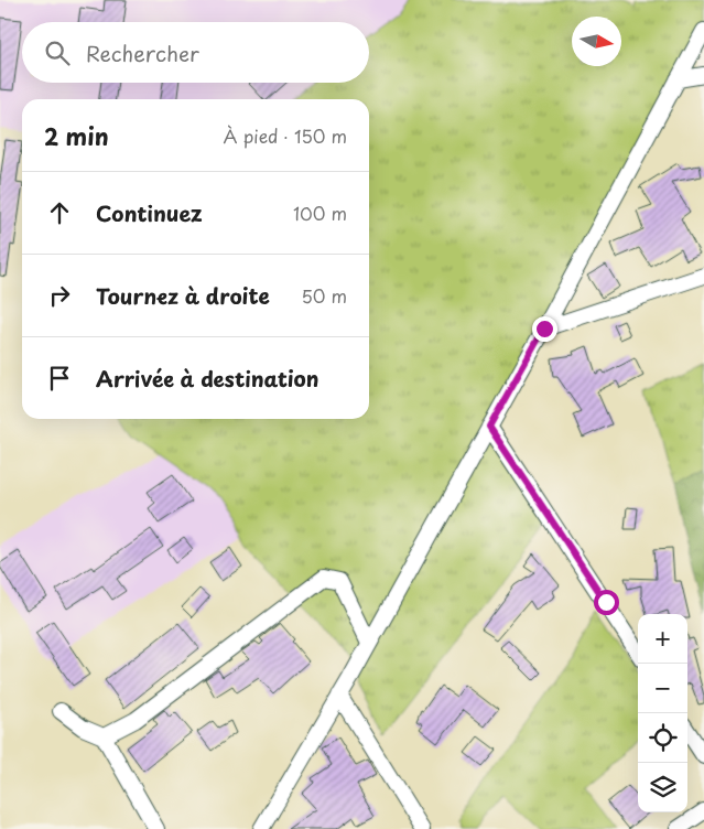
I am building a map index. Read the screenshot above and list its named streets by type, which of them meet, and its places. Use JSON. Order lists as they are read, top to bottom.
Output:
{
  "north": "right",
  "page": {
    "search": "Rechercher",
    "heading": ["2 min", "À pied · 150 m"],
    "list": [
      ["Continuez", "100 m"],
      ["Tournez à droite", "50 m"],
      "Arrivée à destination"
    ],
    "map_buttons": ["+", "−"]
  }
}
